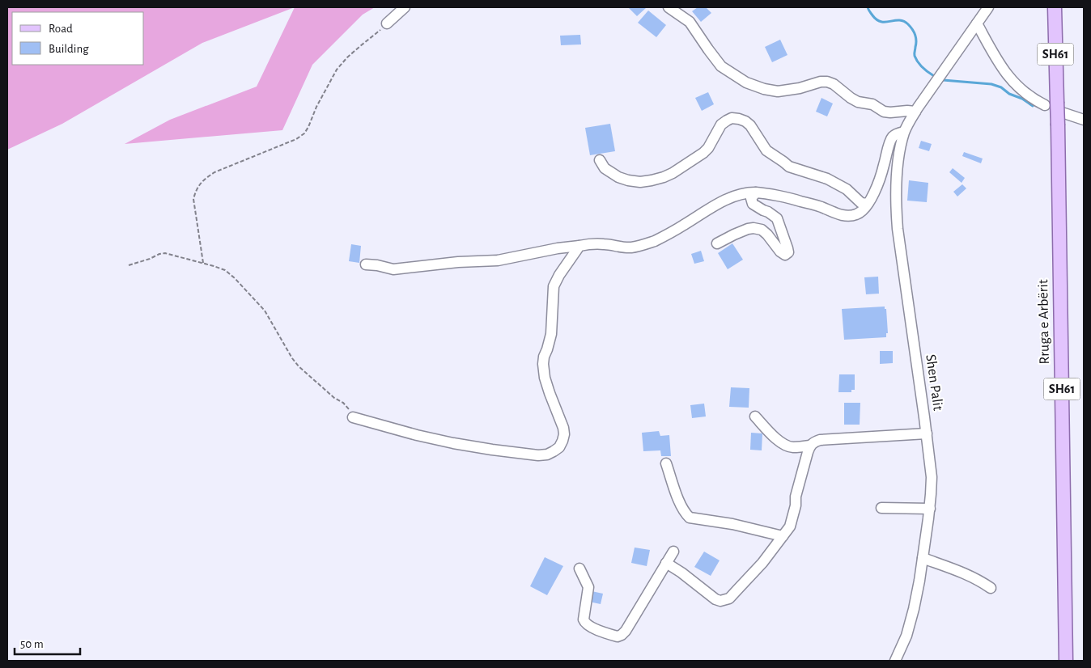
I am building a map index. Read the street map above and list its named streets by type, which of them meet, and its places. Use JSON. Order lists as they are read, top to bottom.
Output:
{
  "streets": {
    "main road": ["SH61", "Rruga e Arbërit"],
    "street": ["Shen Palit"]
  },
  "legend": ["Road", "Building"],
  "scale_bar": "50 m"
}
